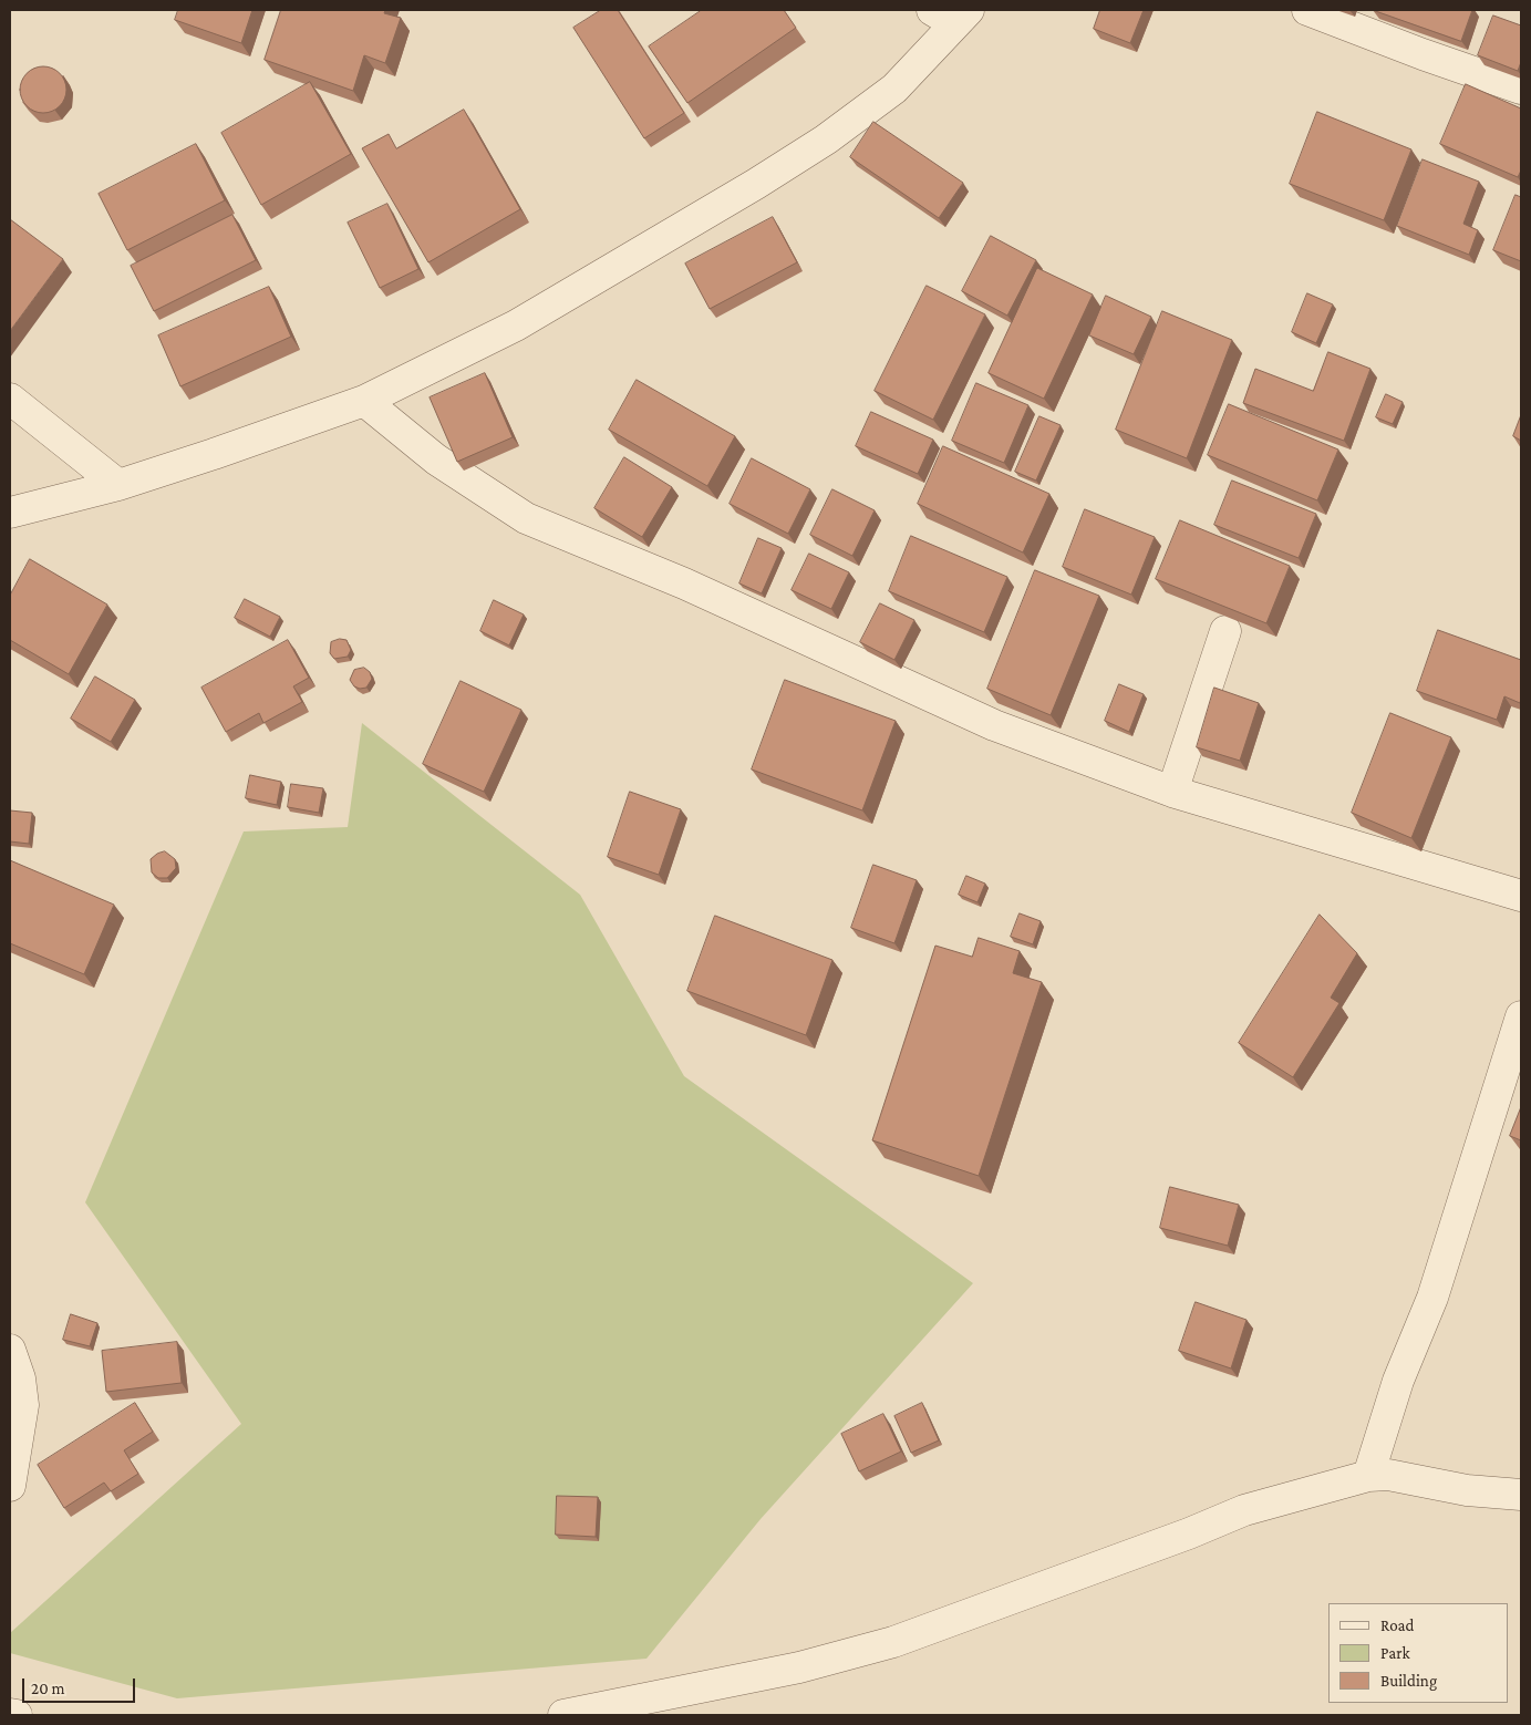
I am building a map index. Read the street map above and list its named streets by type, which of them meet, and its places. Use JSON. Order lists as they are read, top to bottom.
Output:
{
  "legend": ["Road", "Park", "Building"],
  "scale_bar": "20 m"
}
